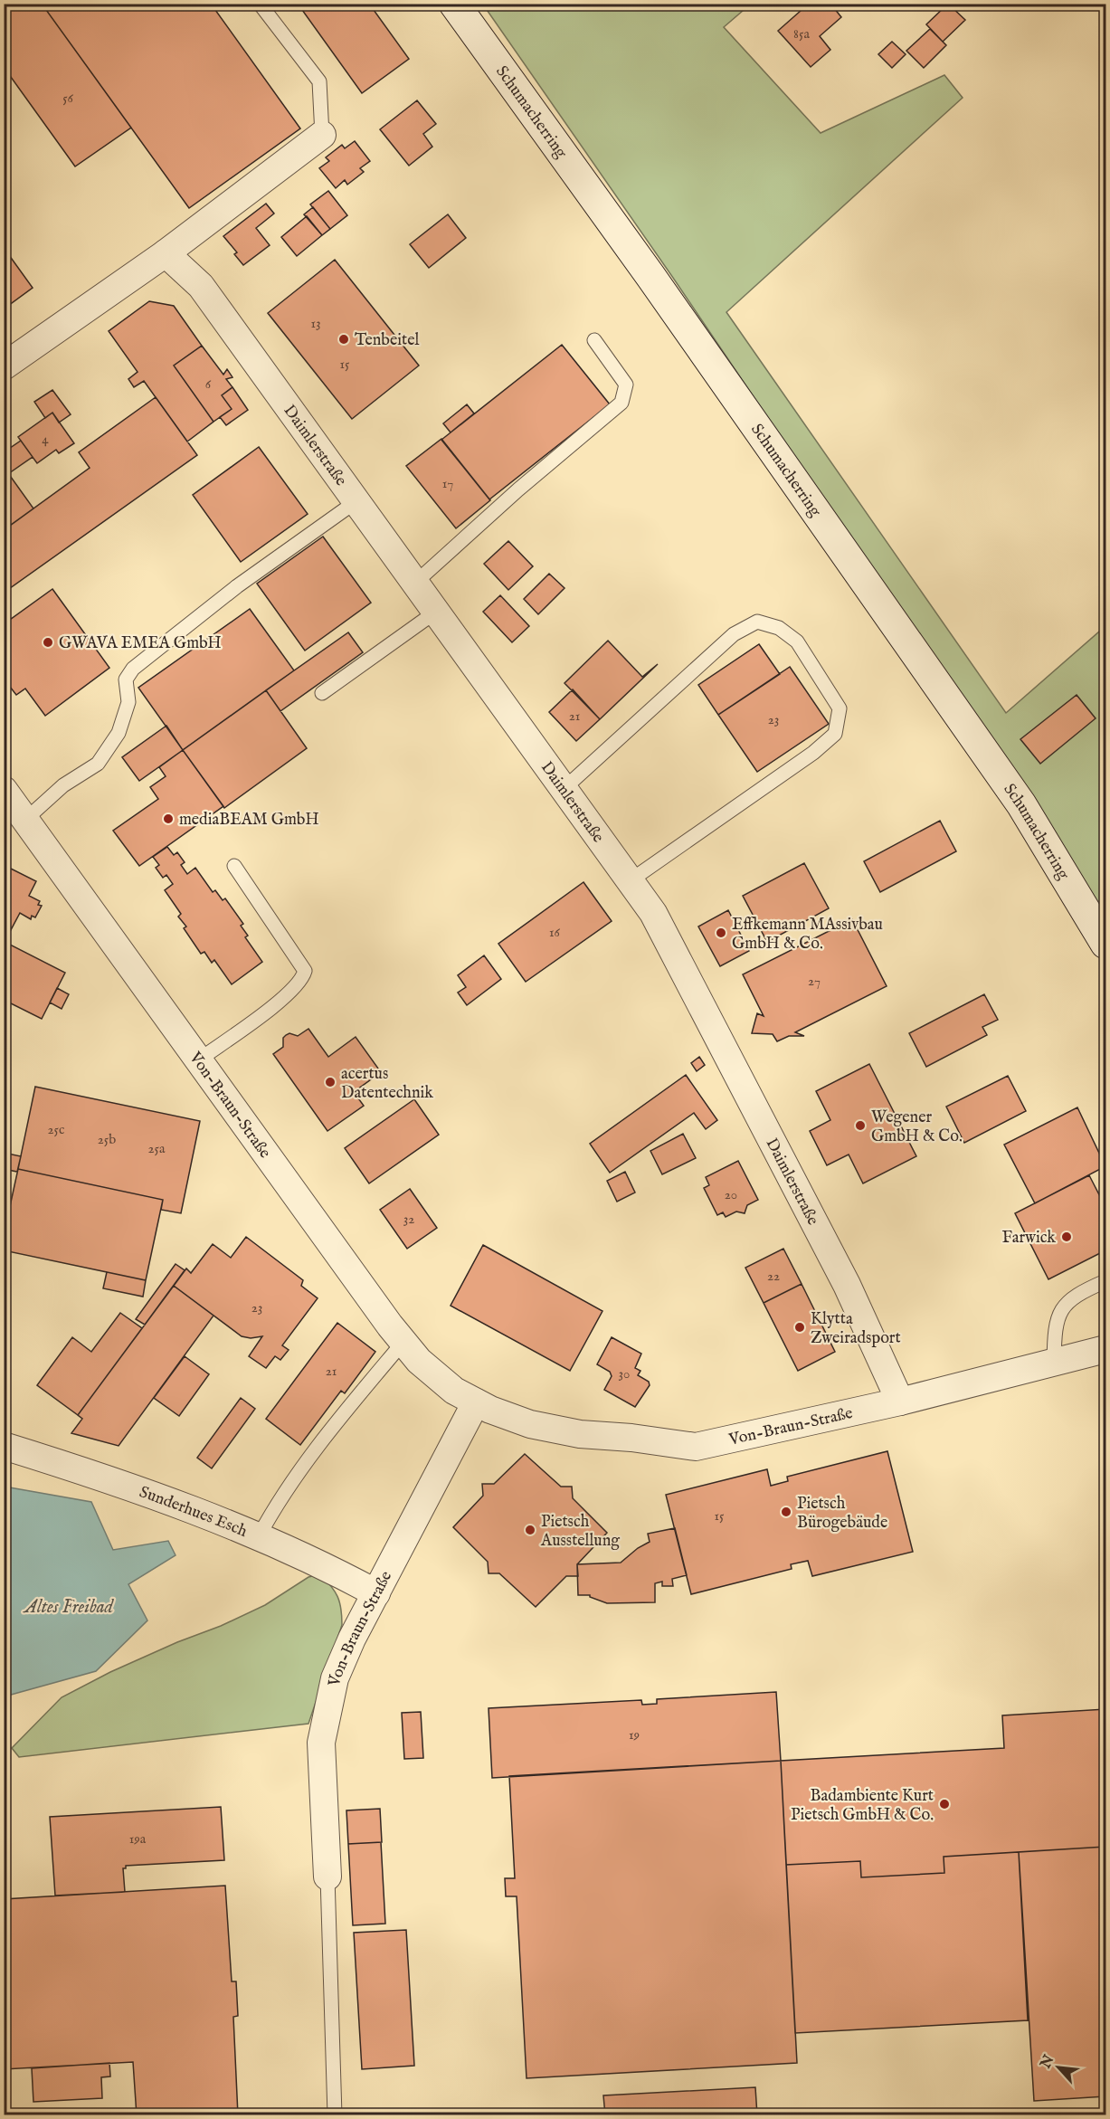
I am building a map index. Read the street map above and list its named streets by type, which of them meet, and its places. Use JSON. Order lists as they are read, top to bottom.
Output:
{
  "streets": {
    "main road": ["Schumacherring"],
    "street": ["Daimlerstraße", "Von-Braun-Straße", "Sunderhues Esch"]
  },
  "crossings": [
    ["Daimlerstraße", "Von-Braun-Straße"],
    ["Von-Braun-Straße", "Sunderhues Esch"]
  ],
  "water": ["Altes Freibad"],
  "places": [
    "Tenbeitel",
    "GWAVA EMEA GmbH",
    "mediaBEAM GmbH",
    "Effkemann MAssivbau GmbH & Co.",
    "acertus Datentechnik",
    "Wegener GmbH & Co.",
    "Farwick",
    "Klytta Zweiradsport",
    "Pietsch Bürogebäude",
    "Pietsch Ausstellung",
    "Badambiente Kurt Pietsch GmbH & Co."
  ],
  "house_numbers": [
    "85a",
    "56",
    "13",
    "15",
    "6",
    "4",
    "17",
    "21",
    "23",
    "16",
    "27",
    "25c",
    "25b",
    "25a",
    "20",
    "32",
    "22",
    "23",
    "21",
    "30",
    "15",
    "19",
    "19a"
  ],
  "north": "top left"
}
